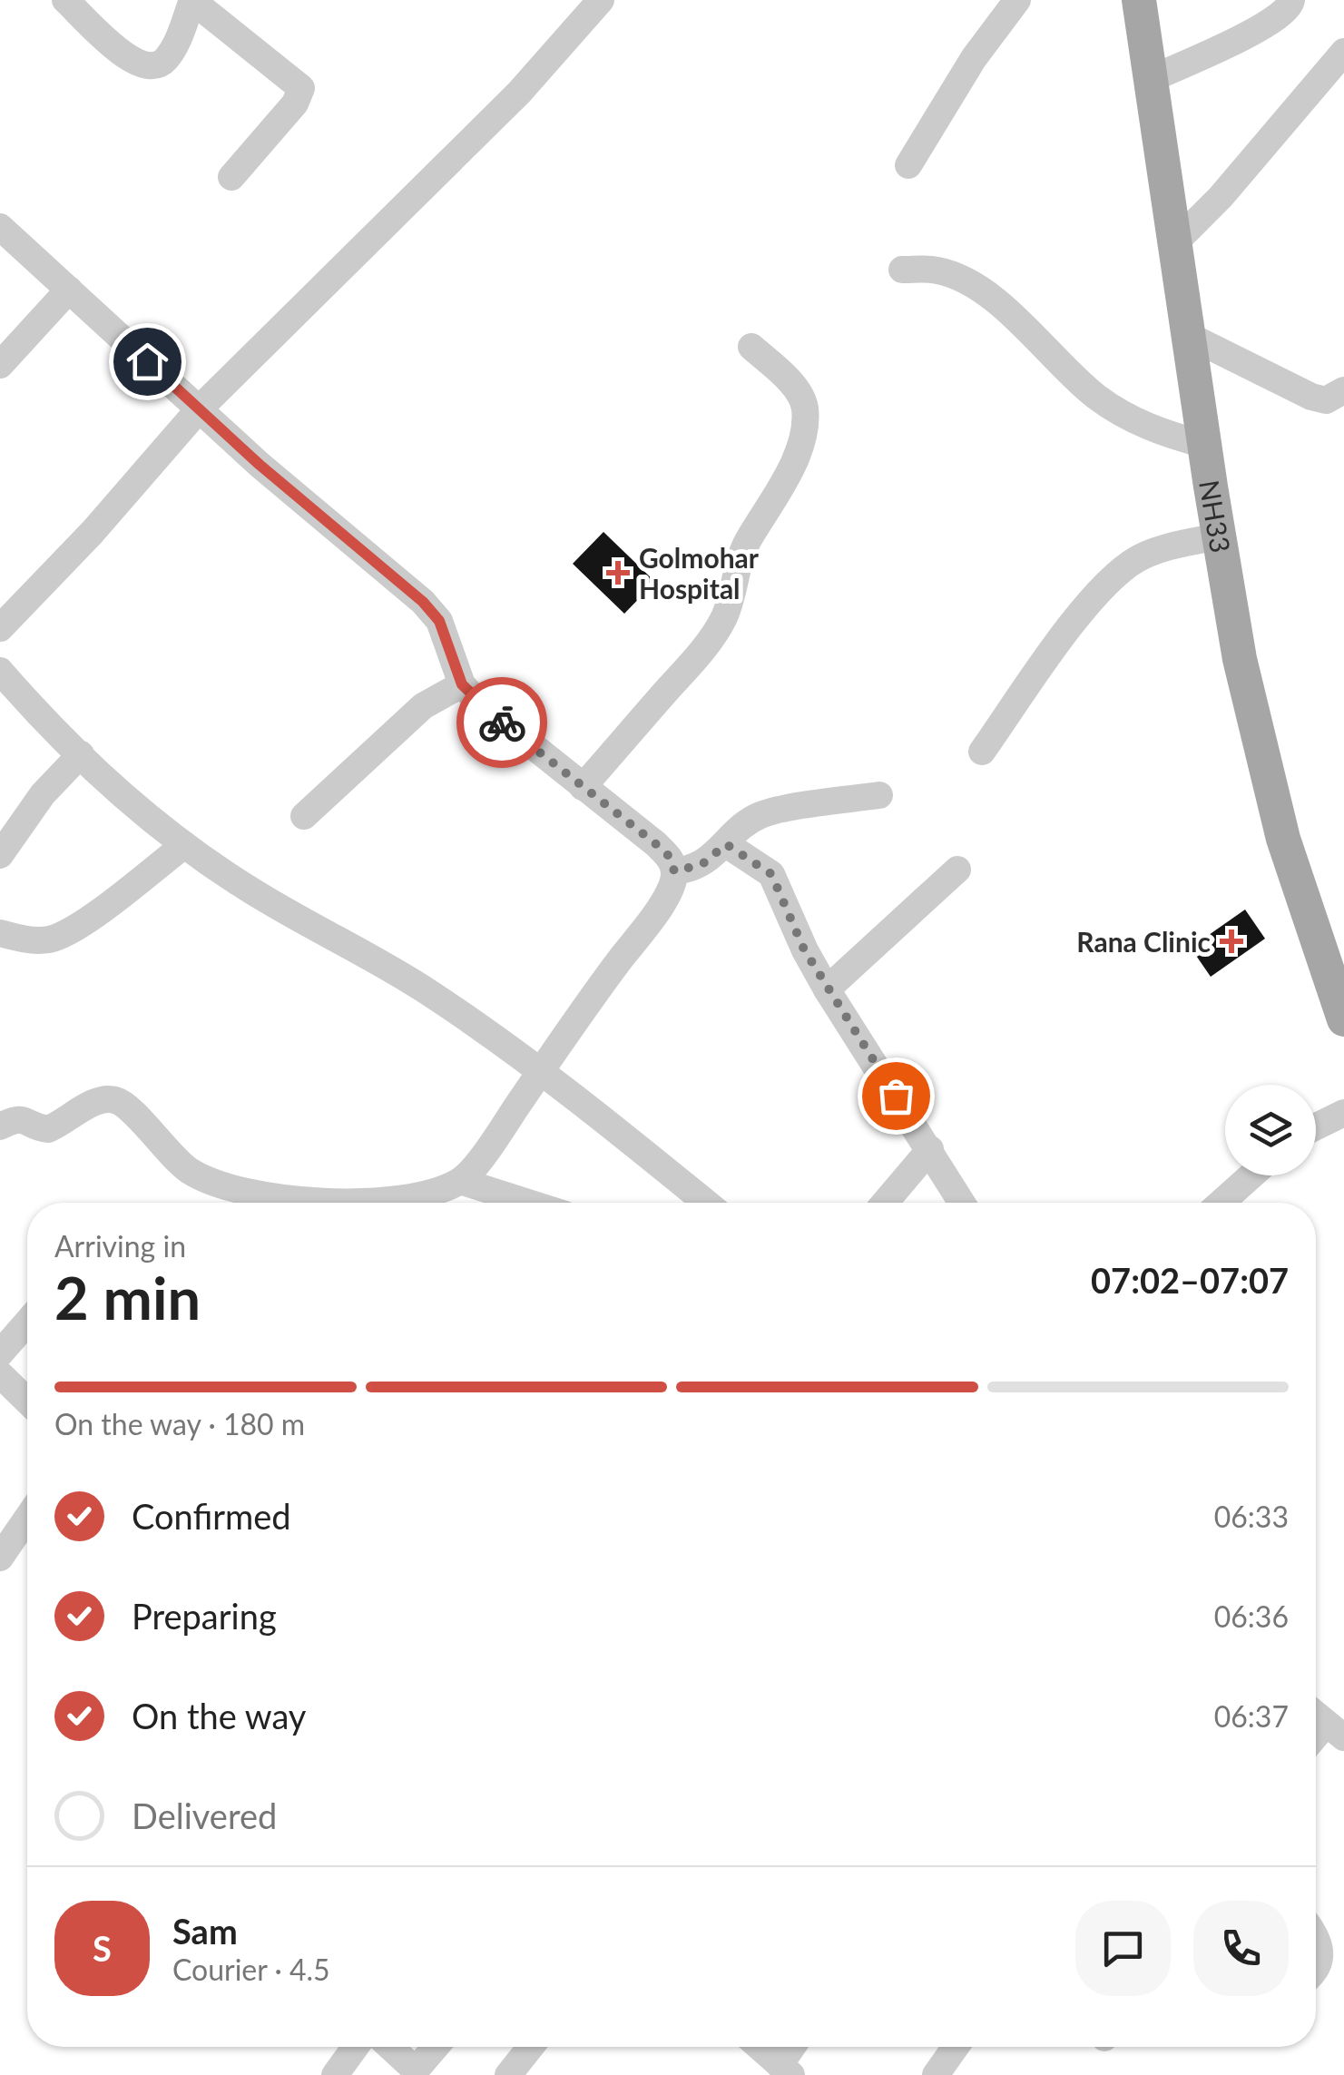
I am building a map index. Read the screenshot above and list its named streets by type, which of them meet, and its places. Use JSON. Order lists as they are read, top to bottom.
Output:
{
  "streets": {
    "main road": ["NH33"]
  },
  "places": {
    "health": ["Golmohar Hospital", "Rana Clinic"]
  },
  "page": {
    "heading": ["2 min", "Arriving in", "07:02–07:07"],
    "panel": ["Sam", "Courier · 4.5"],
    "bar": "On the way · 180 m",
    "list": [
      ["Confirmed", "06:33"],
      ["Preparing", "06:36"],
      ["On the way", "06:37"],
      "Delivered"
    ],
    "round": "S"
  }
}
